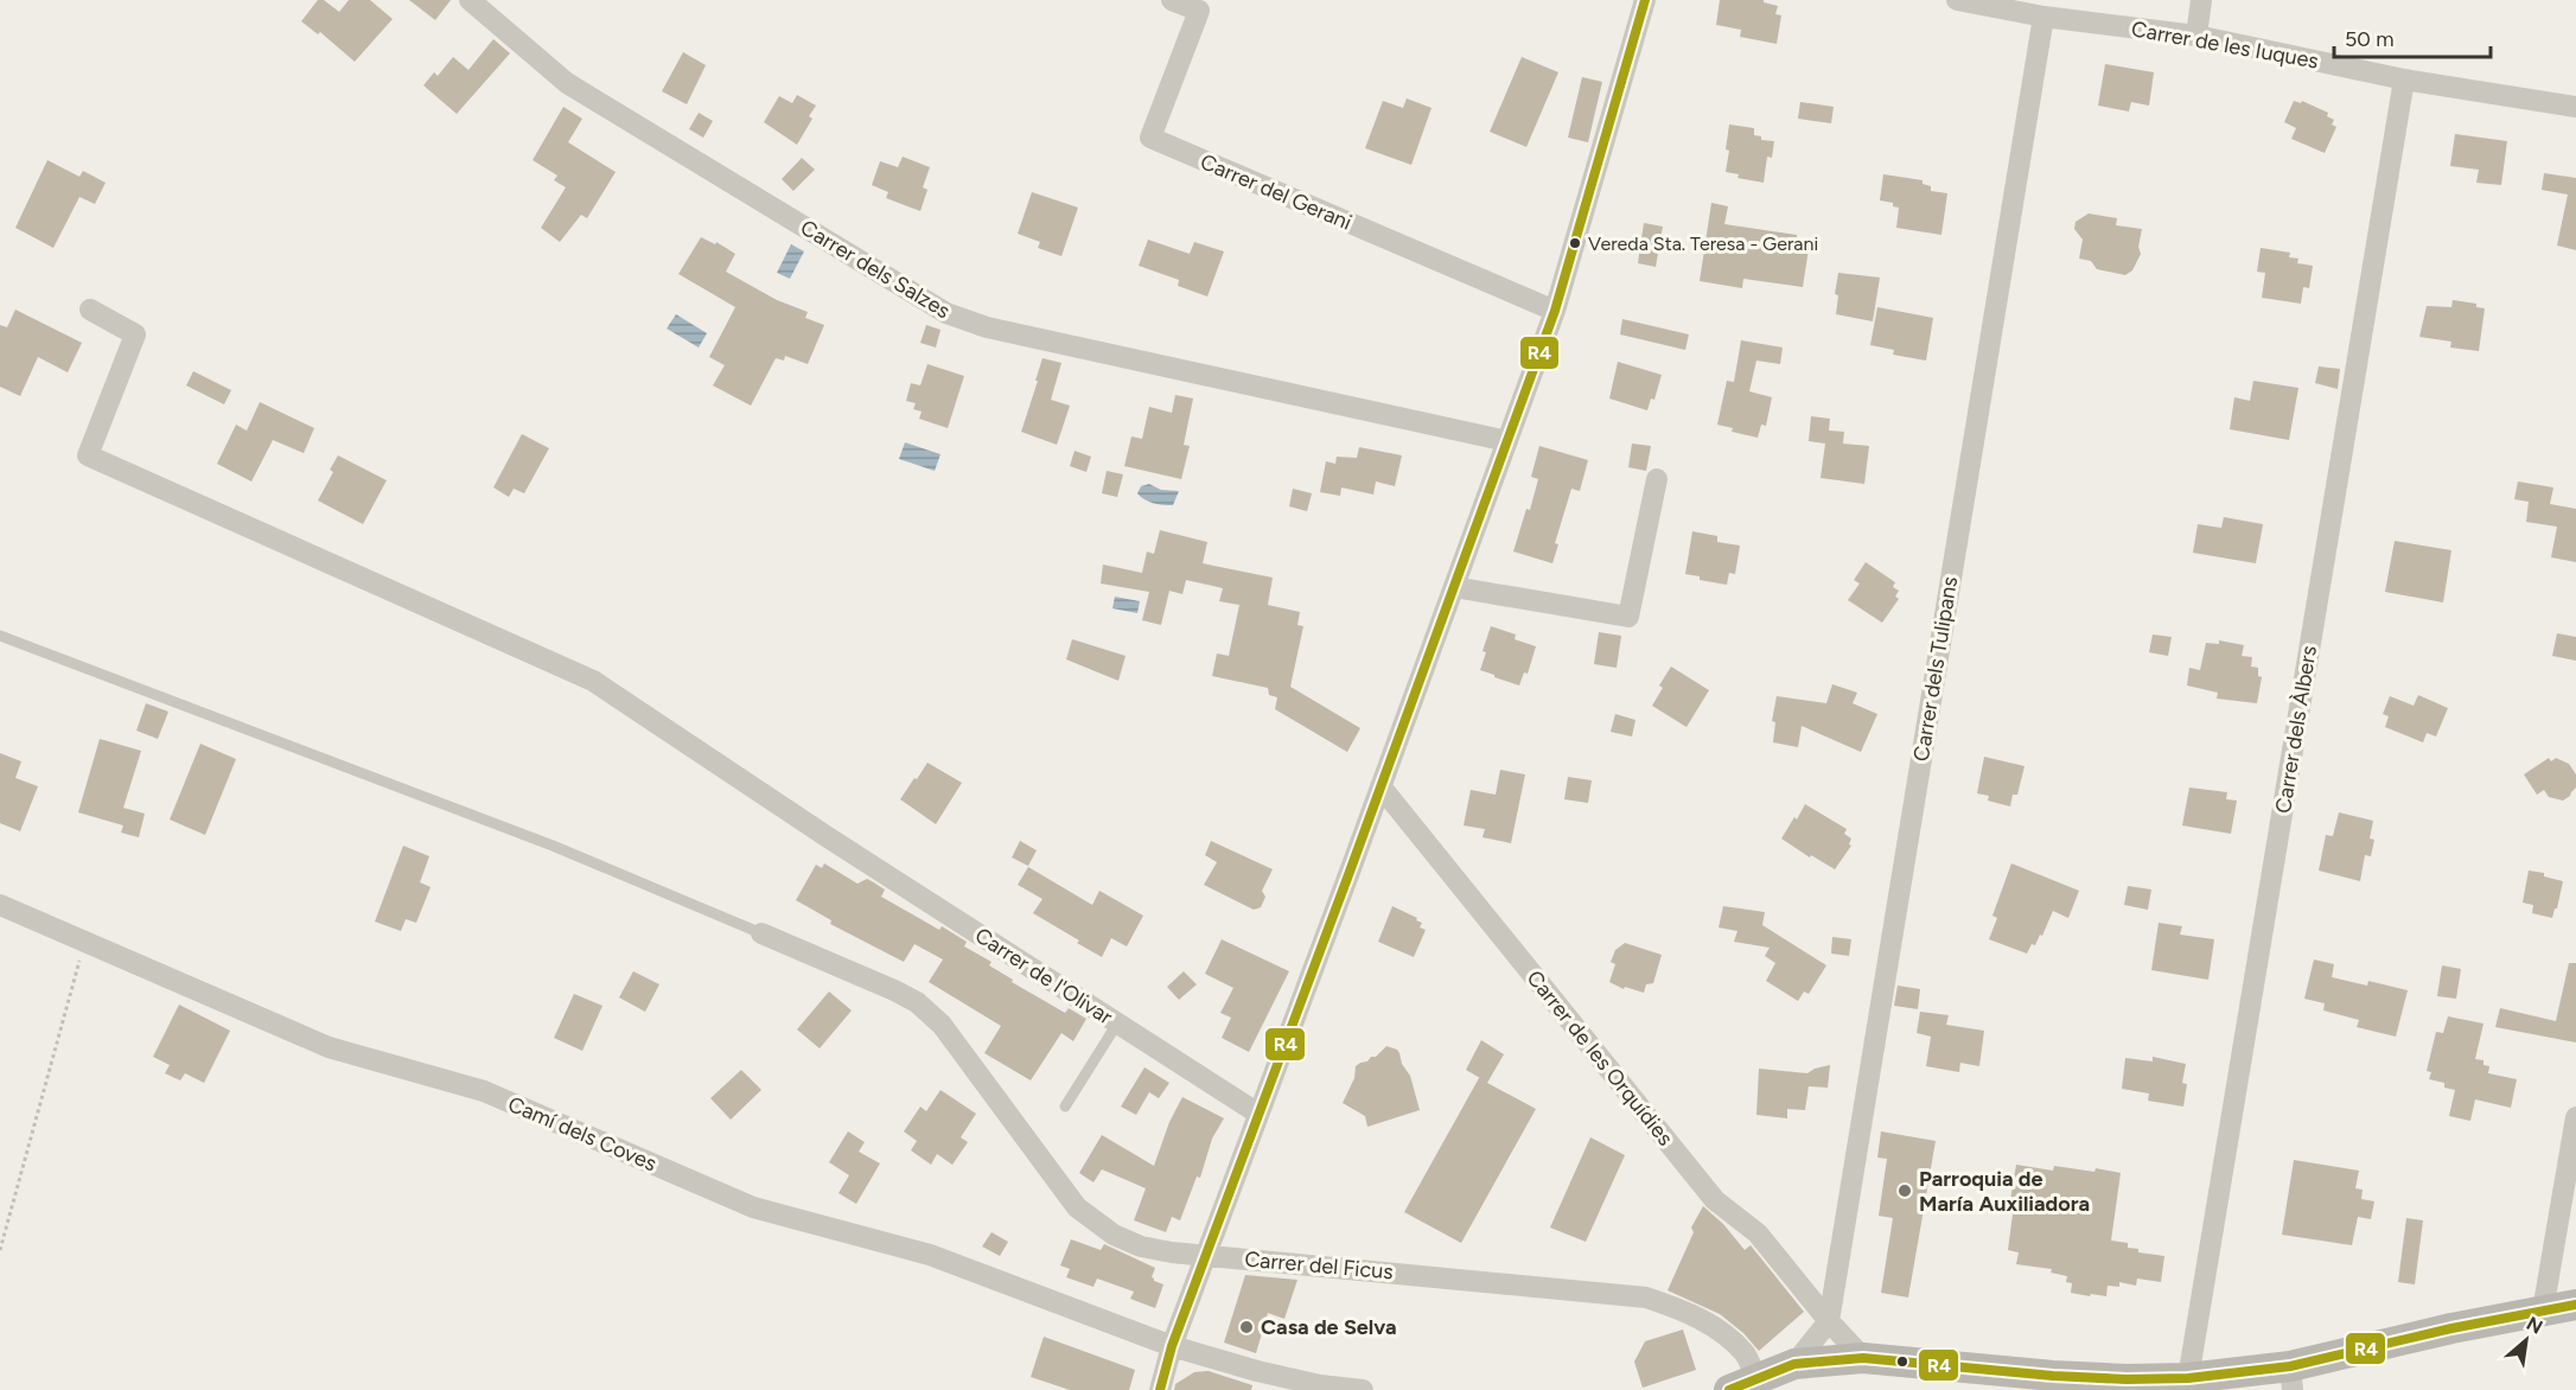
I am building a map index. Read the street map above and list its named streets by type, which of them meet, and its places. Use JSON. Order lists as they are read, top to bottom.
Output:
{
  "streets": {
    "street": [
      "Carrer de les Iuques",
      "Carrer del Gerani",
      "Carrer dels Salzes",
      "Carrer dels Tulipans",
      "Carrer dels Àlbers",
      "Carrer de l'Olivar",
      "Carrer de les Orquídies",
      "Camí dels Coves",
      "Carrer del Ficus"
    ]
  },
  "crossings": [
    ["Carrer de les Iuques", "Carrer dels Tulipans"],
    ["Carrer de les Iuques", "Carrer dels Àlbers"],
    ["Carrer dels Tulipans", "Carrer de les Orquídies"]
  ],
  "places": ["Vereda Sta. Teresa - Gerani", "Parroquia de María Auxiliadora", "Casa de Selva"],
  "lines": ["transit line R4"],
  "scale_bar": "50 m",
  "north": "top right"
}
